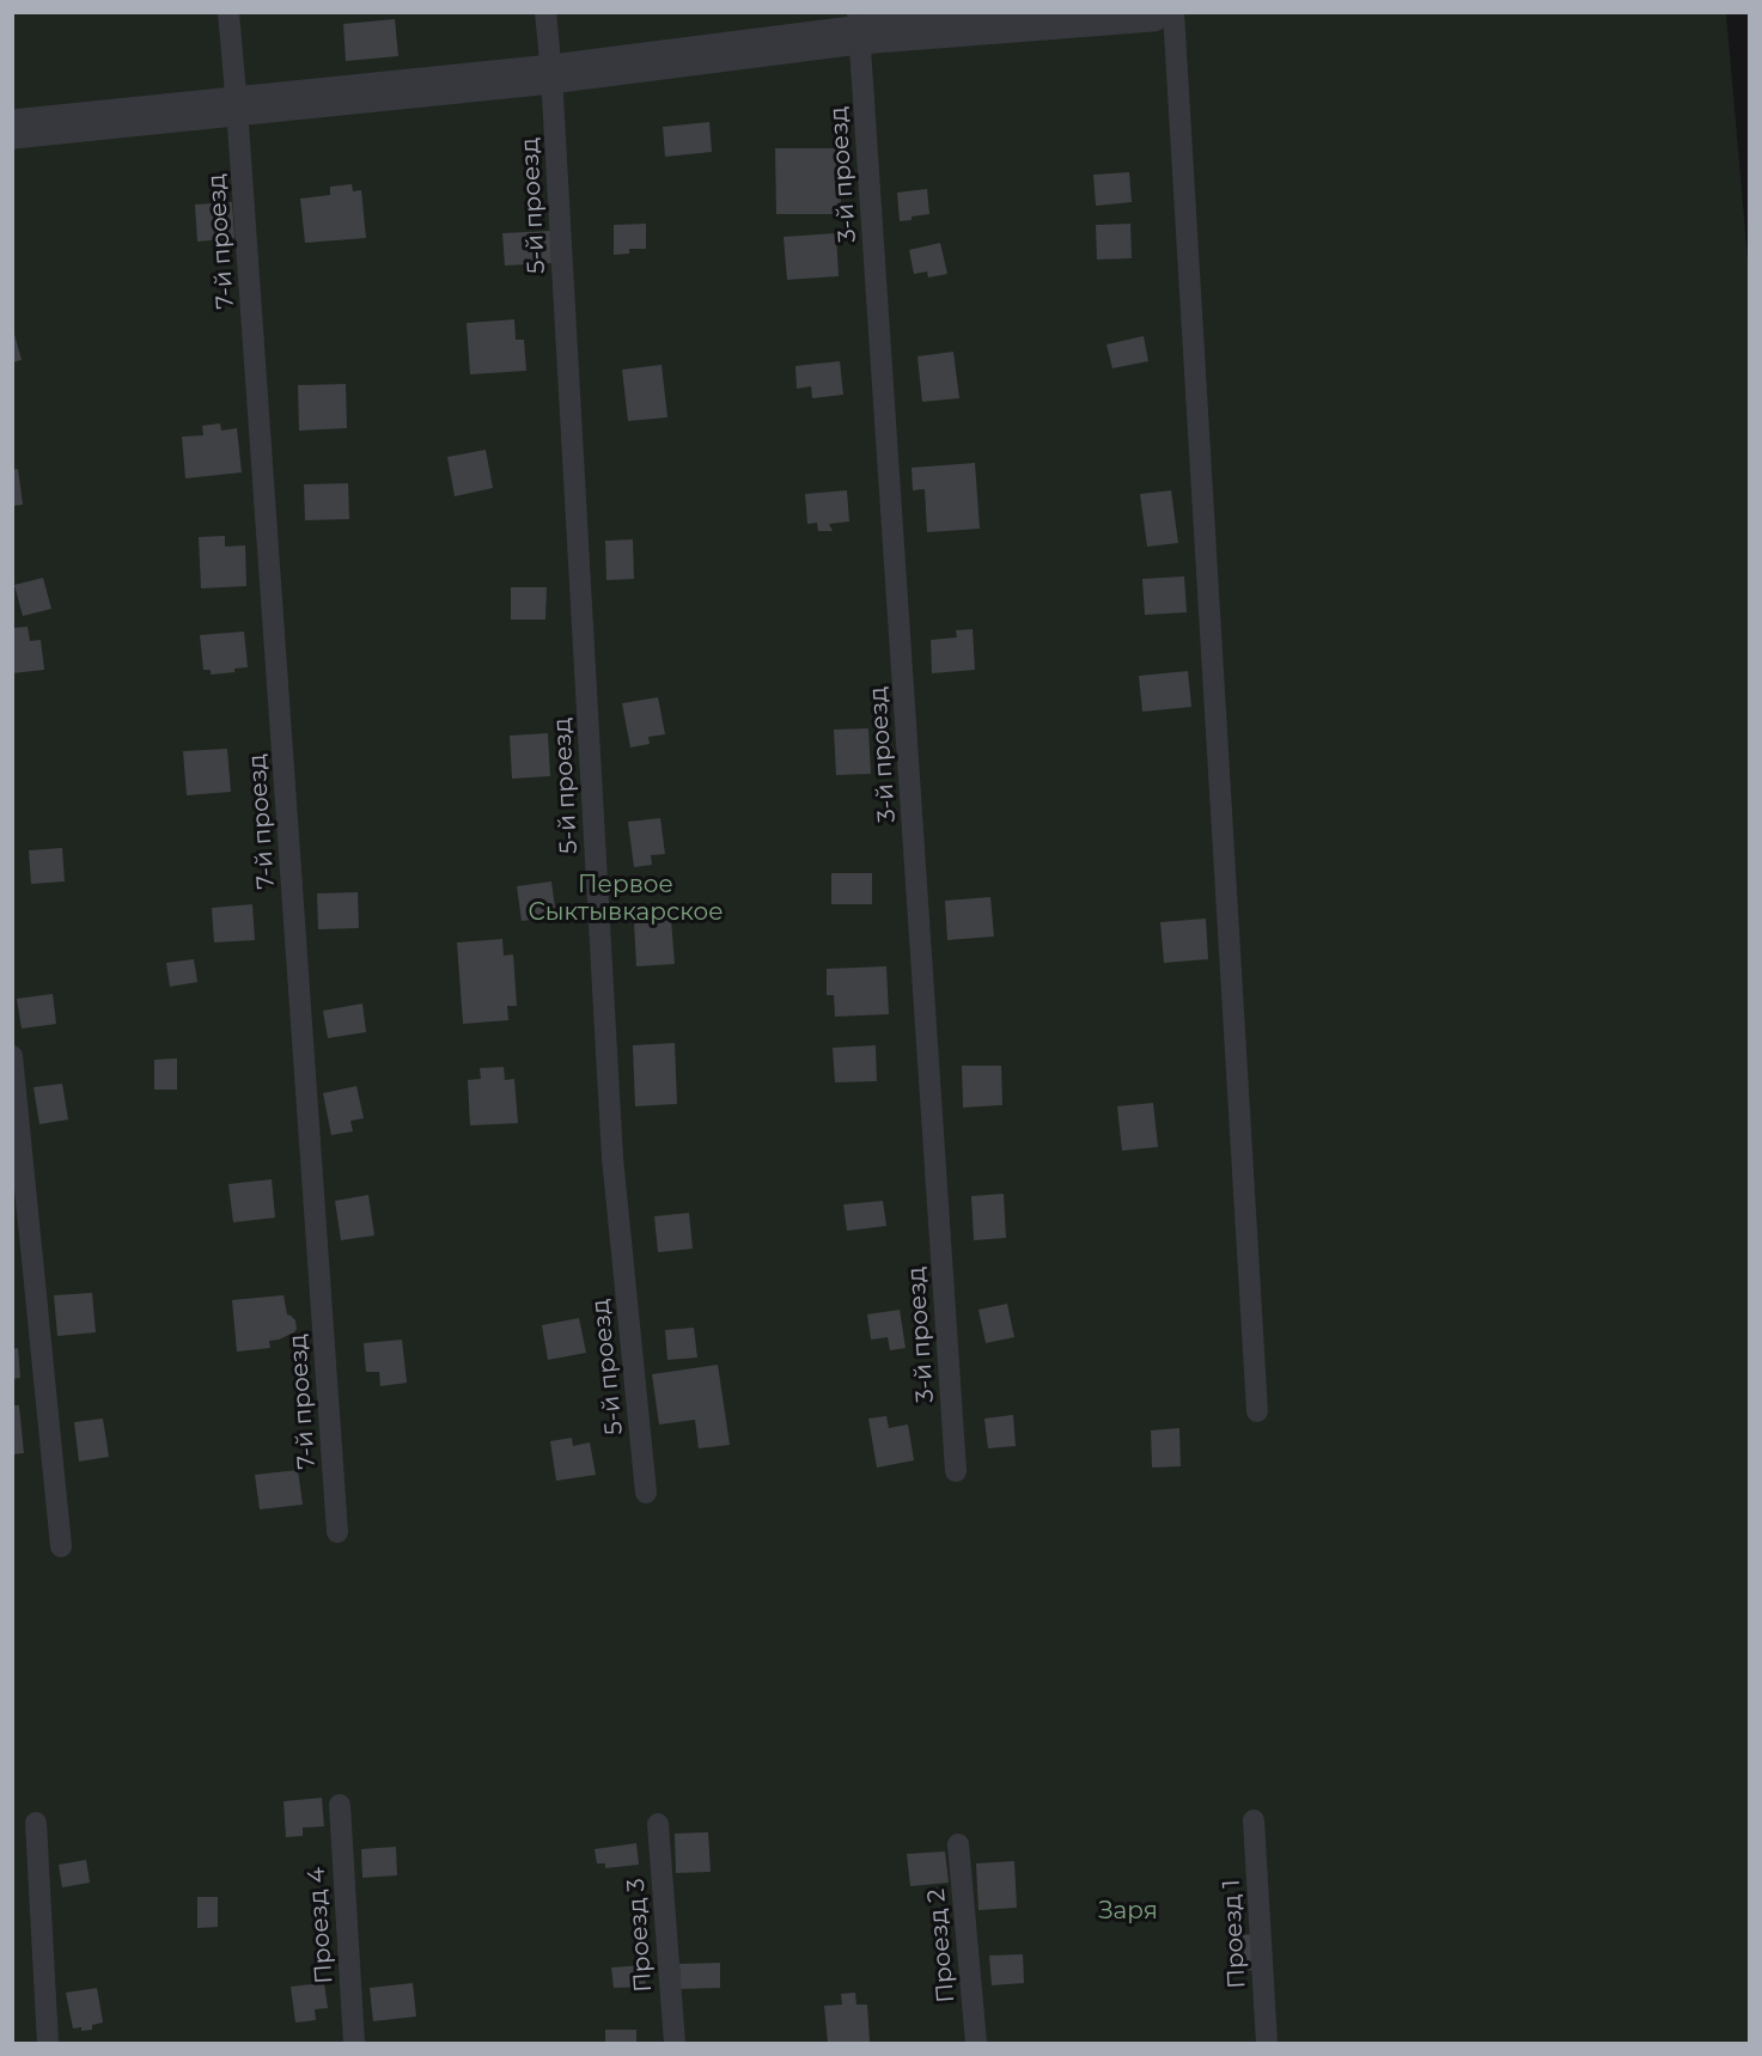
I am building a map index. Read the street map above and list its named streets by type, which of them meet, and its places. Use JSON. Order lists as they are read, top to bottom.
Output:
{
  "streets": {
    "lane": [
      "3-й проезд",
      "5-й проезд",
      "7-й проезд",
      "Проезд 4",
      "Проезд 1",
      "Проезд 3",
      "Проезд 2"
    ]
  },
  "parks": ["Первое Сыктывкарское", "Заря"]
}
